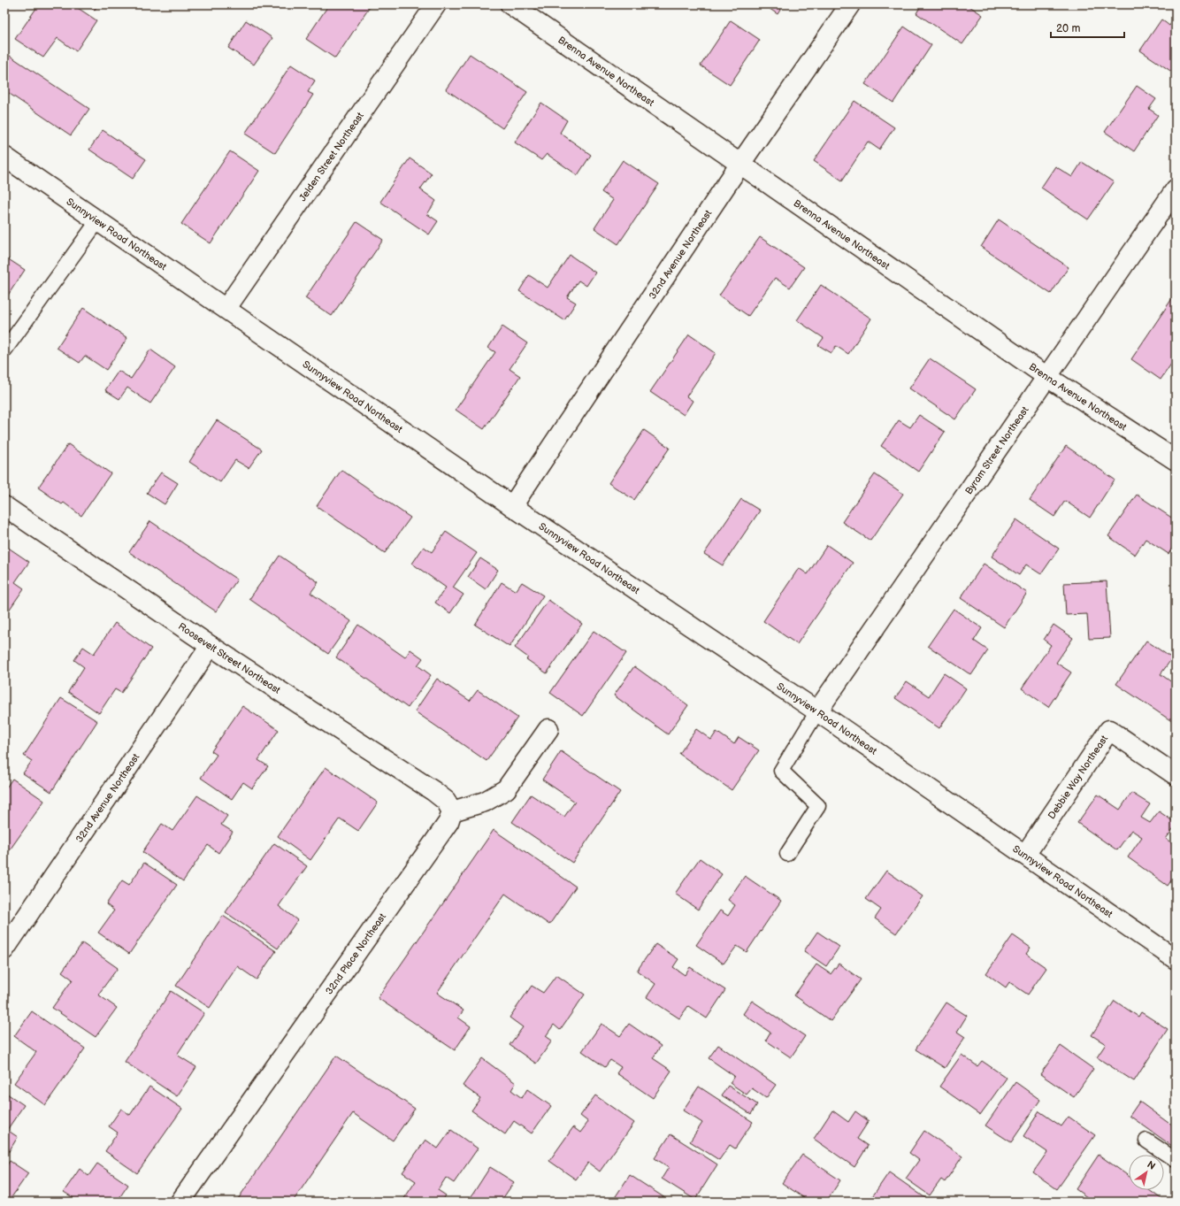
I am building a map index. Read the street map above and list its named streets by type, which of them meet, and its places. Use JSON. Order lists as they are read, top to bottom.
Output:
{
  "streets": {
    "street": [
      "Brenna Avenue Northeast",
      "Jelden Street Northeast",
      "Sunnyview Road Northeast",
      "32nd Avenue Northeast",
      "Byram Street Northeast",
      "Roosevelt Street Northeast",
      "Debbie Way Northeast",
      "32nd Place Northeast"
    ]
  },
  "crossings": [
    ["Brenna Avenue Northeast", "32nd Avenue Northeast"],
    ["Brenna Avenue Northeast", "Byram Street Northeast"],
    ["Jelden Street Northeast", "Sunnyview Road Northeast"],
    ["Sunnyview Road Northeast", "32nd Avenue Northeast"],
    ["Sunnyview Road Northeast", "Byram Street Northeast"],
    ["Sunnyview Road Northeast", "Debbie Way Northeast"],
    ["32nd Avenue Northeast", "Roosevelt Street Northeast"],
    ["Roosevelt Street Northeast", "32nd Place Northeast"]
  ],
  "scale_bar": "20 m",
  "north": "top right"
}
